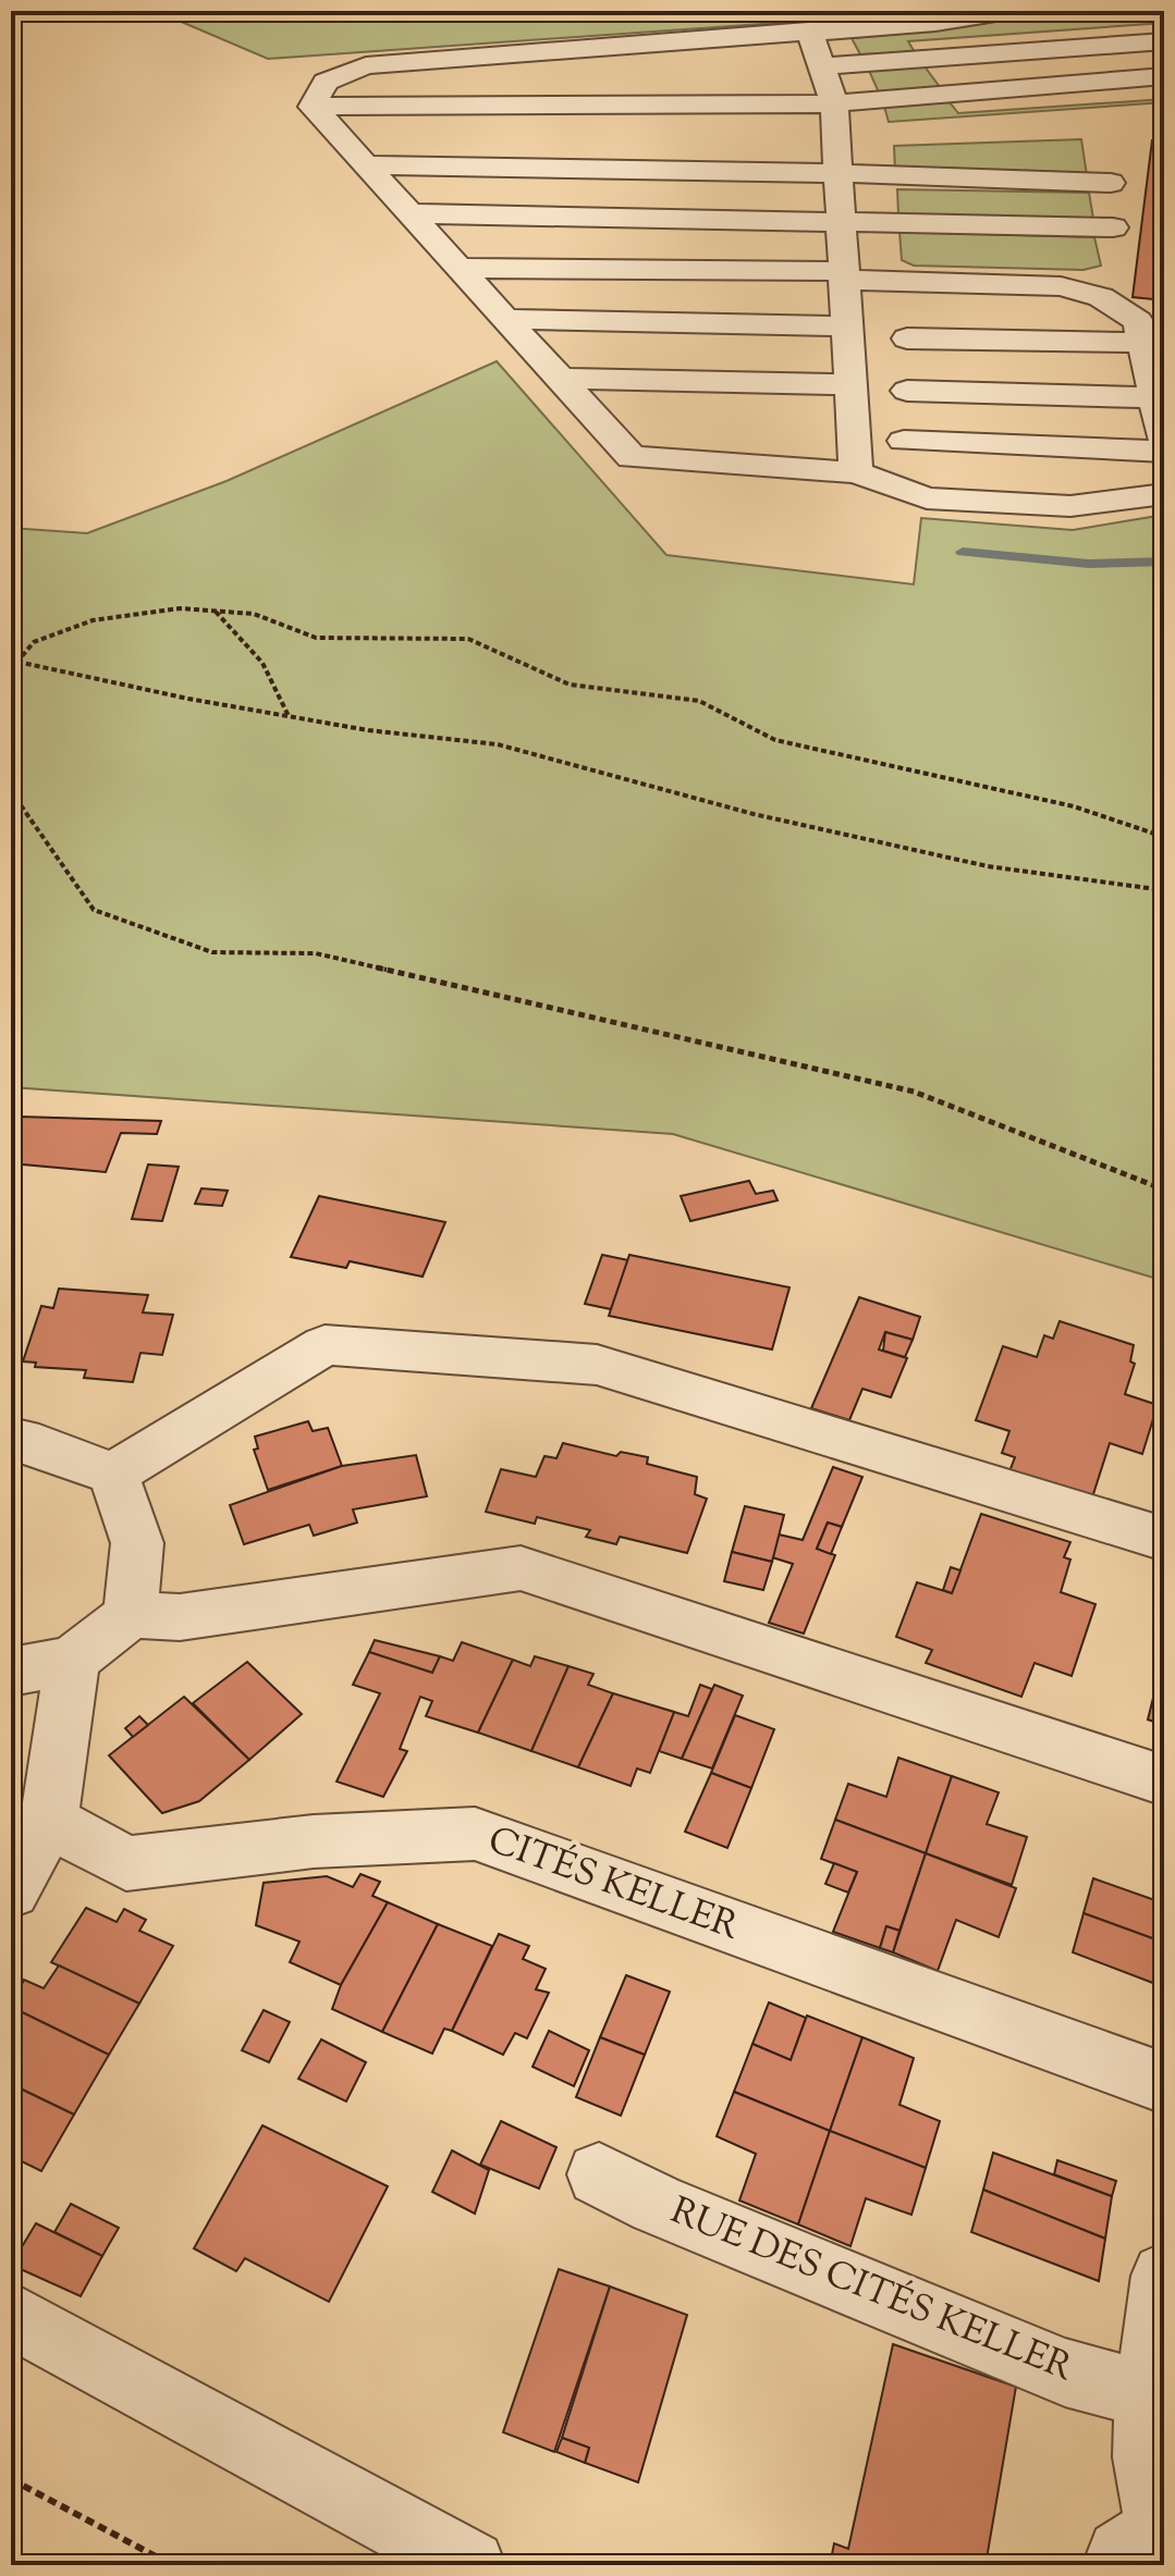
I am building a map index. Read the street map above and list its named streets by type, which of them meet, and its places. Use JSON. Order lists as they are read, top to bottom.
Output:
{
  "streets": {
    "street": ["CITÉS KELLER", "RUE DES CITÉS KELLER"]
  }
}
